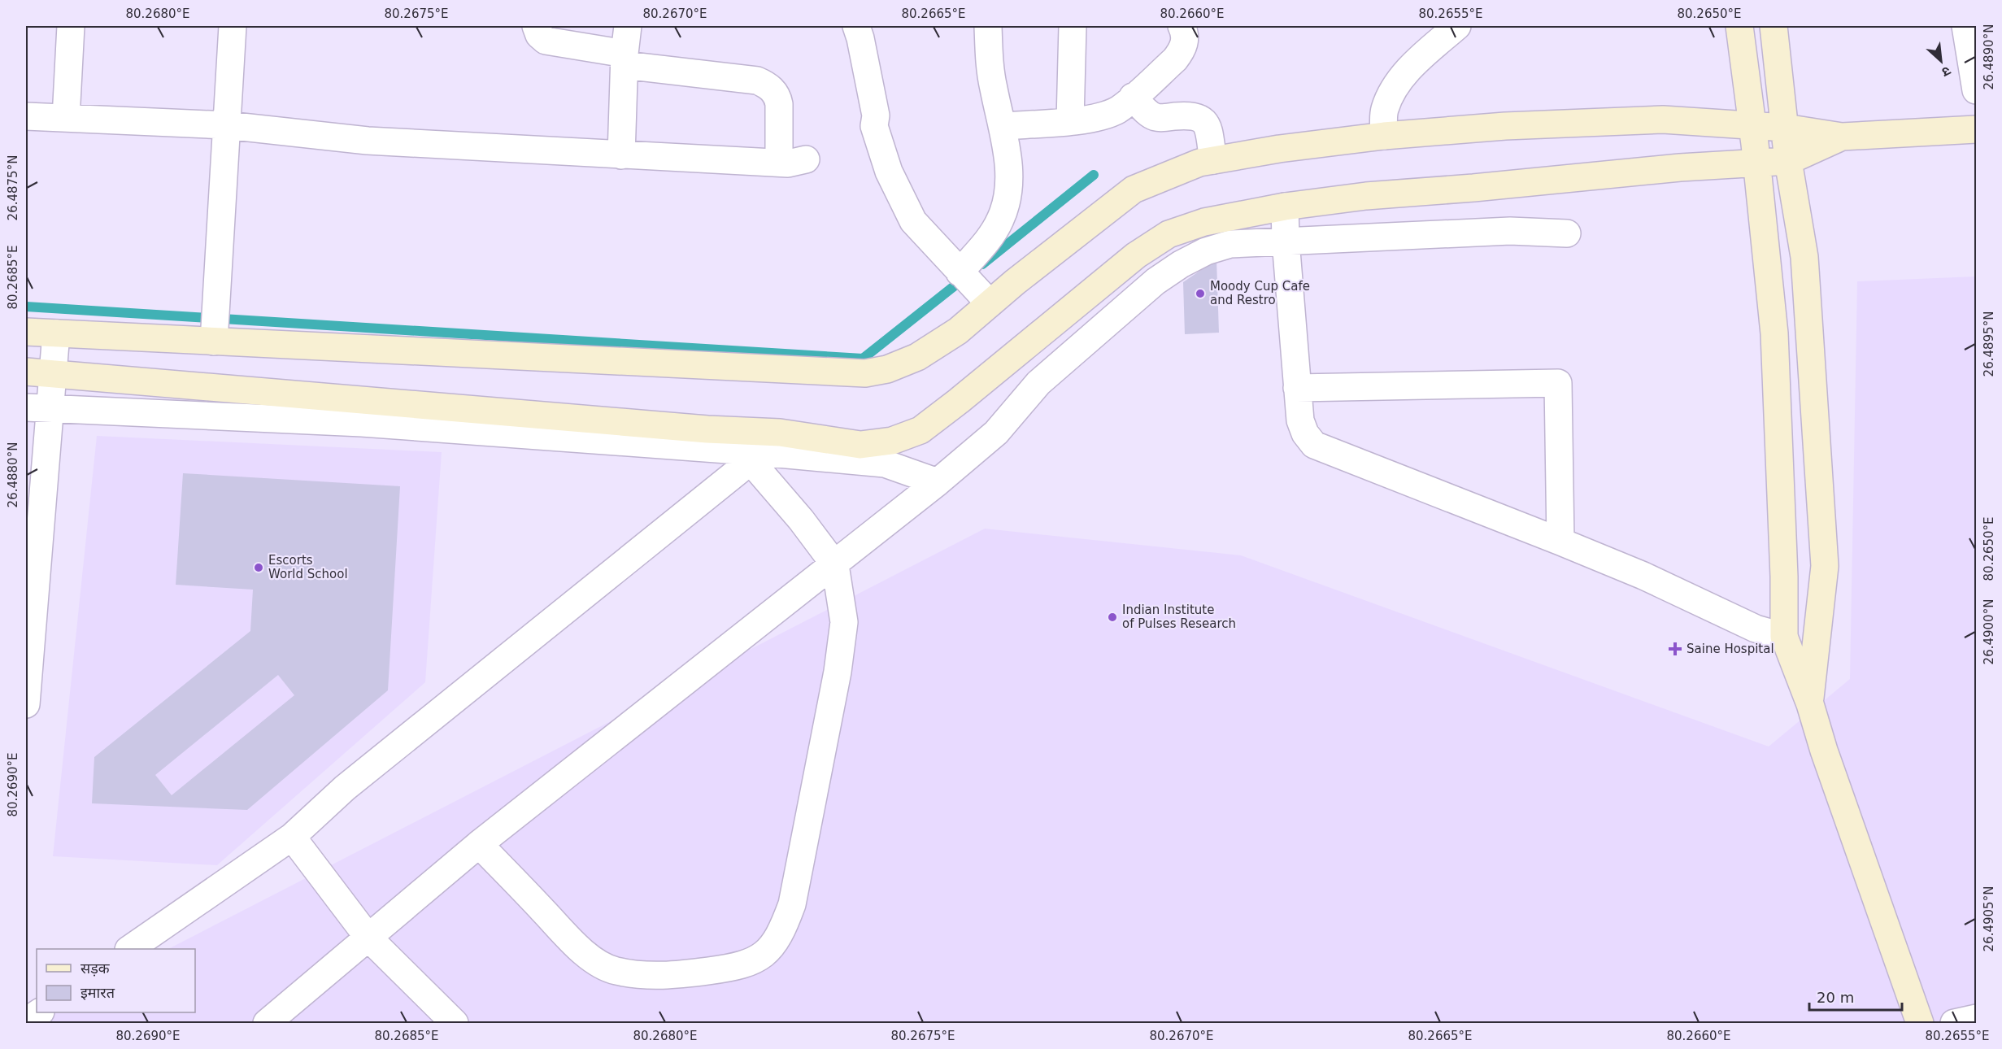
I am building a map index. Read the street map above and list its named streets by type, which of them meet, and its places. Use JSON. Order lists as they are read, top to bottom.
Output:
{
  "places": {
    "other": ["Moody Cup Cafe and Restro", "Escorts World School", "Indian Institute of Pulses Research"],
    "health": ["Saine Hospital"]
  },
  "legend": ["सड़क", "इमारत"],
  "scale_bar": "20 m",
  "north": "bottom right",
  "coordinates": [
    "80.2680°E",
    "80.2675°E",
    "80.2670°E",
    "80.2665°E",
    "80.2660°E",
    "80.2655°E",
    "80.2650°E",
    "26.4890°N",
    "26.4875°N",
    "80.2685°E",
    "26.4895°N",
    "26.4880°N",
    "26.4900°N",
    "80.2690°E",
    "26.4905°N"
  ]
}
